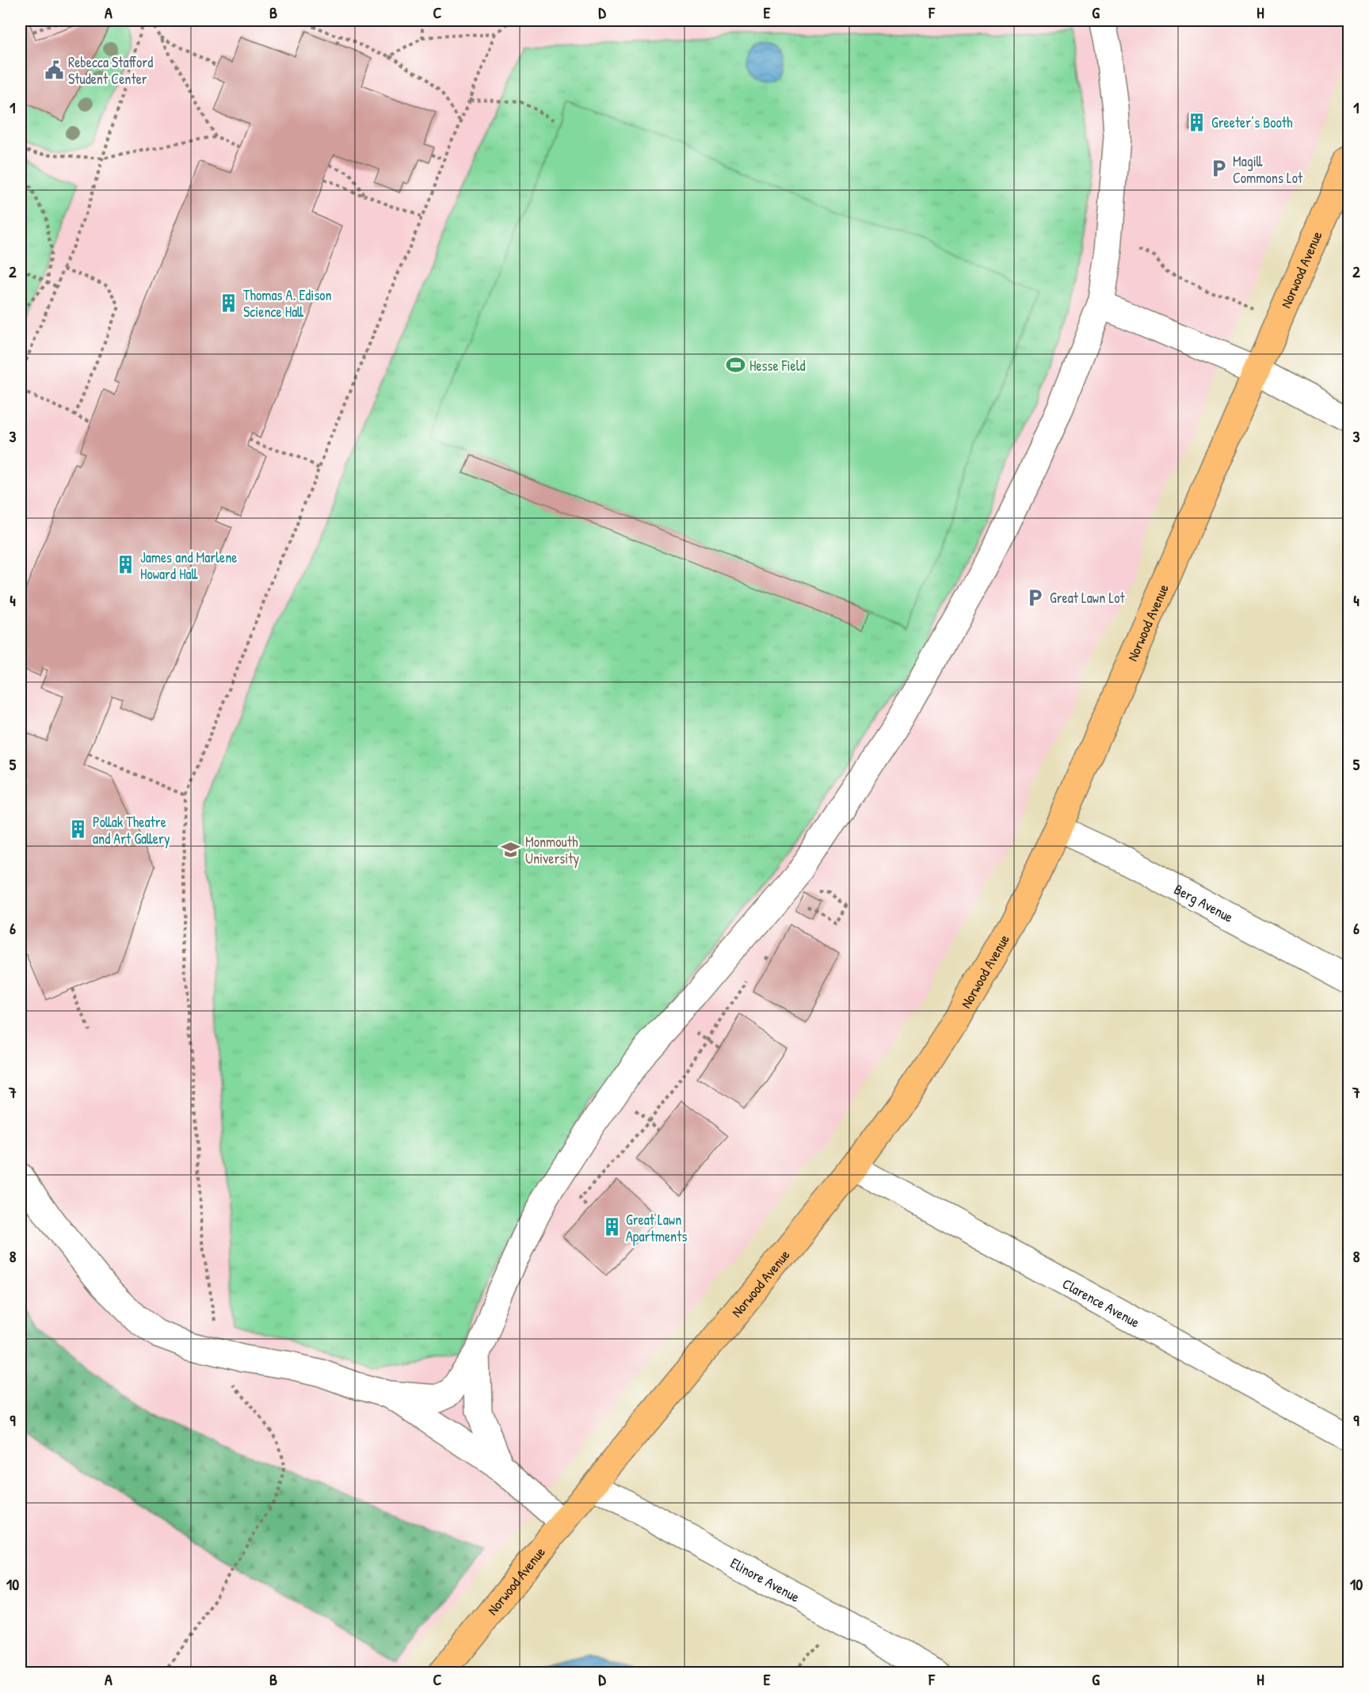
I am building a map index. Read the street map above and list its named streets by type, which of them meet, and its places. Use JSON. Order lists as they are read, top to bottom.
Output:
{
  "streets": {
    "main road": ["Norwood Avenue"],
    "street": ["Berg Avenue", "Clarence Avenue", "Elinore Avenue"]
  },
  "crossings": [
    ["Norwood Avenue", "Berg Avenue"],
    ["Norwood Avenue", "Clarence Avenue"],
    ["Norwood Avenue", "Elinore Avenue"]
  ],
  "places": {
    "public building": ["Rebecca Stafford Student Center"],
    "building": [
      "Greeter’s Booth",
      "Thomas A. Edison Science Hall",
      "James and Marlene Howard Hall",
      "Pollak Theatre and Art Gallery",
      "Great Lawn Apartments"
    ],
    "parking": ["Magill Commons Lot", "Great Lawn Lot"],
    "sports": ["Hesse Field"],
    "school or university": ["Monmouth University"]
  },
  "grid": {
    "columns": [
      "A",
      "B",
      "C",
      "D",
      "E",
      "F",
      "G",
      "H"
    ],
    "rows": [
      "1",
      "2",
      "3",
      "4",
      "5",
      "6",
      "7",
      "8",
      "9",
      "10"
    ]
  }
}
